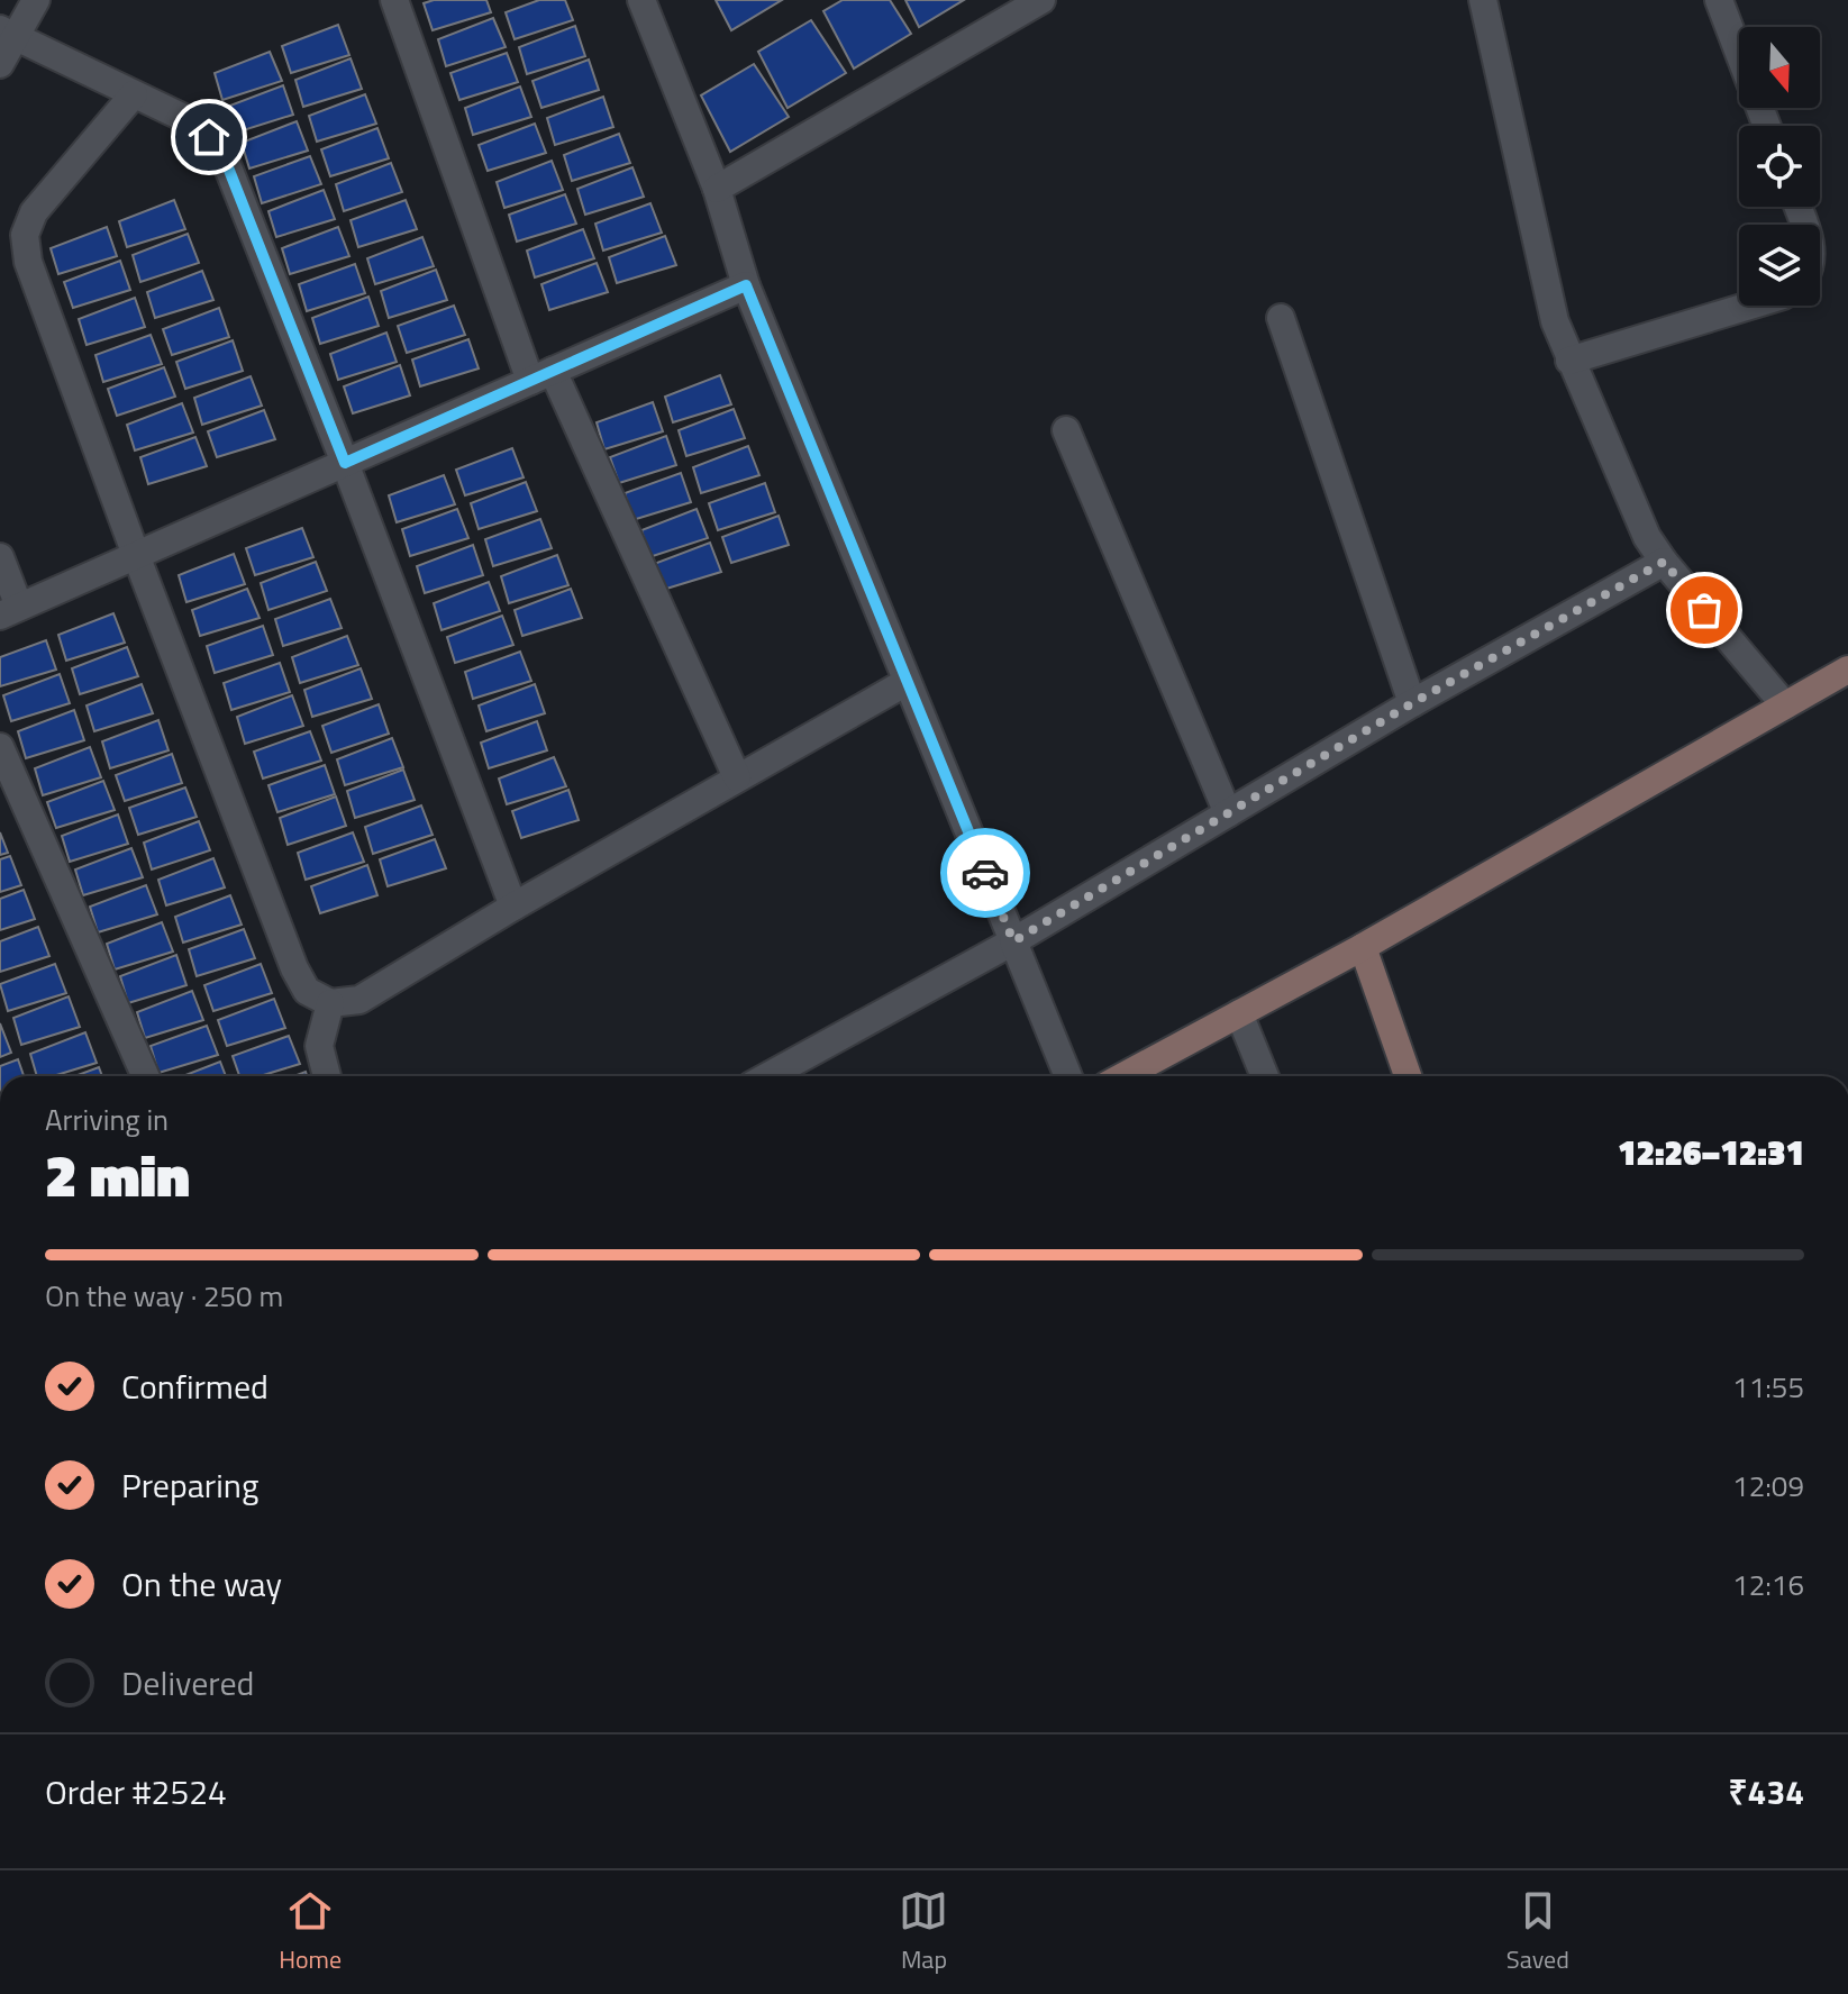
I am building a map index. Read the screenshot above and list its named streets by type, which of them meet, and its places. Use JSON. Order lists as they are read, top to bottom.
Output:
{
  "north": "bottom",
  "page": {
    "heading": ["2 min", "Arriving in", "12:26–12:31"],
    "panel": ["Order #2524", "₹434"],
    "bar": "On the way · 250 m",
    "list": [
      ["Confirmed", "11:55"],
      ["Preparing", "12:09"],
      ["On the way", "12:16"],
      "Delivered"
    ],
    "tabs": ["Home", "Map", "Saved"]
  }
}
